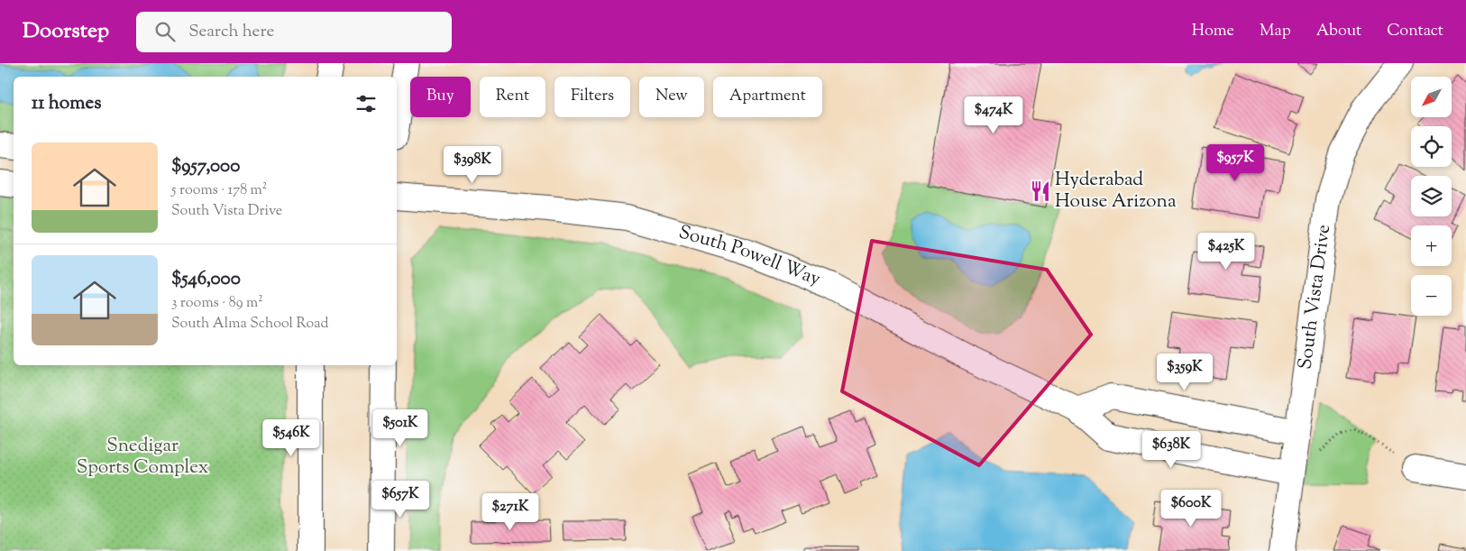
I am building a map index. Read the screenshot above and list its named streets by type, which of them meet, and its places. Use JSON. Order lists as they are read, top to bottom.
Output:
{
  "streets": {
    "street": ["South Powell Way", "South Vista Drive"]
  },
  "crossings": [
    ["South Powell Way", "South Vista Drive"]
  ],
  "parks": ["Snedigar Sports Complex"],
  "places": {
    "restaurant": ["Hyderabad House Arizona"]
  },
  "north": "bottom left",
  "page": {
    "header": "Doorstep",
    "search": "Search here",
    "nav": [
      "Home",
      "Map",
      "About",
      "Contact"
    ],
    "map_buttons": ["+", "−"],
    "chip": [
      "Buy",
      "Rent",
      "Filters",
      "New",
      "Apartment"
    ],
    "heading": "11 homes",
    "price": [
      "$474K",
      "$957K",
      "$398K",
      "$425K",
      "$359K",
      "$501K",
      "$546K",
      "$638K",
      "$657K",
      "$600K",
      "$271K"
    ],
    "list": [
      {
        "name": "$957,000",
        "note": "5 rooms · 178 m² · South Vista Drive"
      },
      {
        "name": "$546,000",
        "note": "3 rooms · 89 m² · South Alma School Road"
      }
    ]
  }
}
